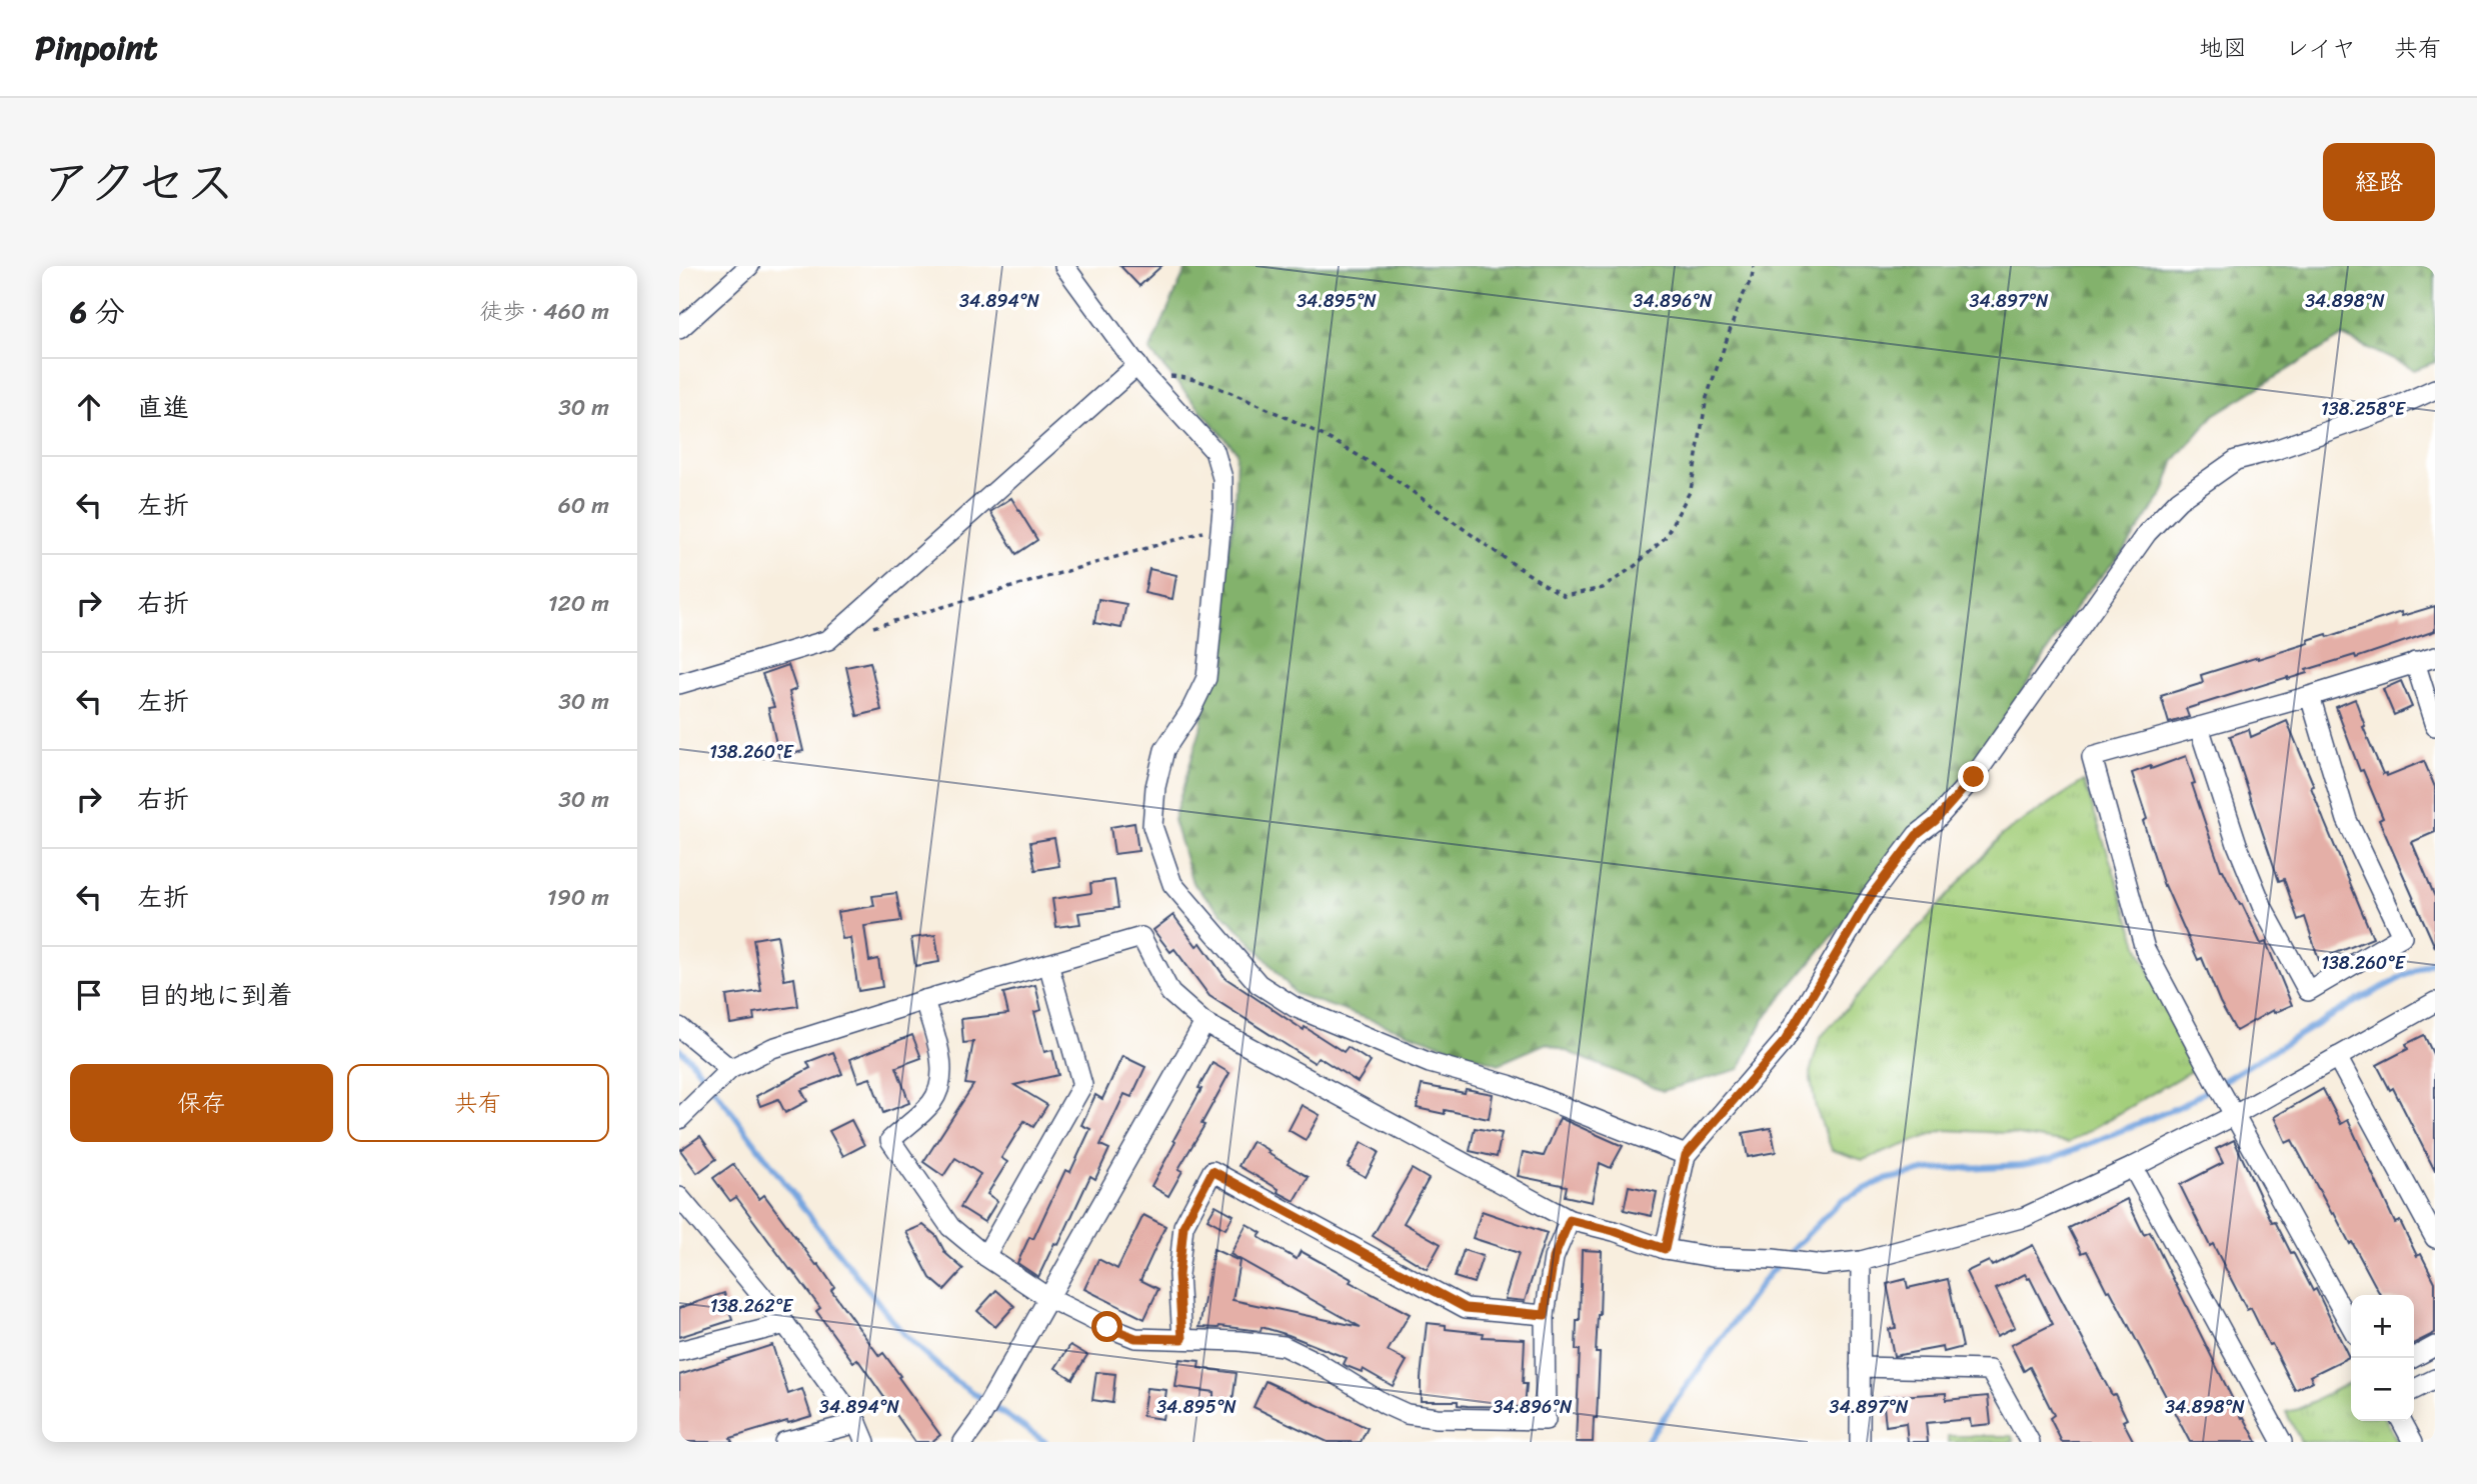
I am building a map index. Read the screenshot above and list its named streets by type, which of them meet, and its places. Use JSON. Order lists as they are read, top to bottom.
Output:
{
  "page": {
    "header": "Pinpoint",
    "nav": ["地図", "レイヤ", "共有"],
    "title": "アクセス",
    "buttons": [
      "経路",
      ["保存", "共有"]
    ],
    "heading": ["6 分", "徒歩 · 460 m"],
    "list": [
      ["直進", "30 m"],
      ["左折", "60 m"],
      ["右折", "120 m"],
      ["左折", "30 m"],
      ["右折", "30 m"],
      ["左折", "190 m"],
      "目的地に到着"
    ],
    "map_buttons": ["+", "−"]
  },
  "coordinates": [
    "34.894°N",
    "34.895°N",
    "34.896°N",
    "34.897°N",
    "34.898°N",
    "138.258°E",
    "138.260°E",
    "138.262°E"
  ]
}
